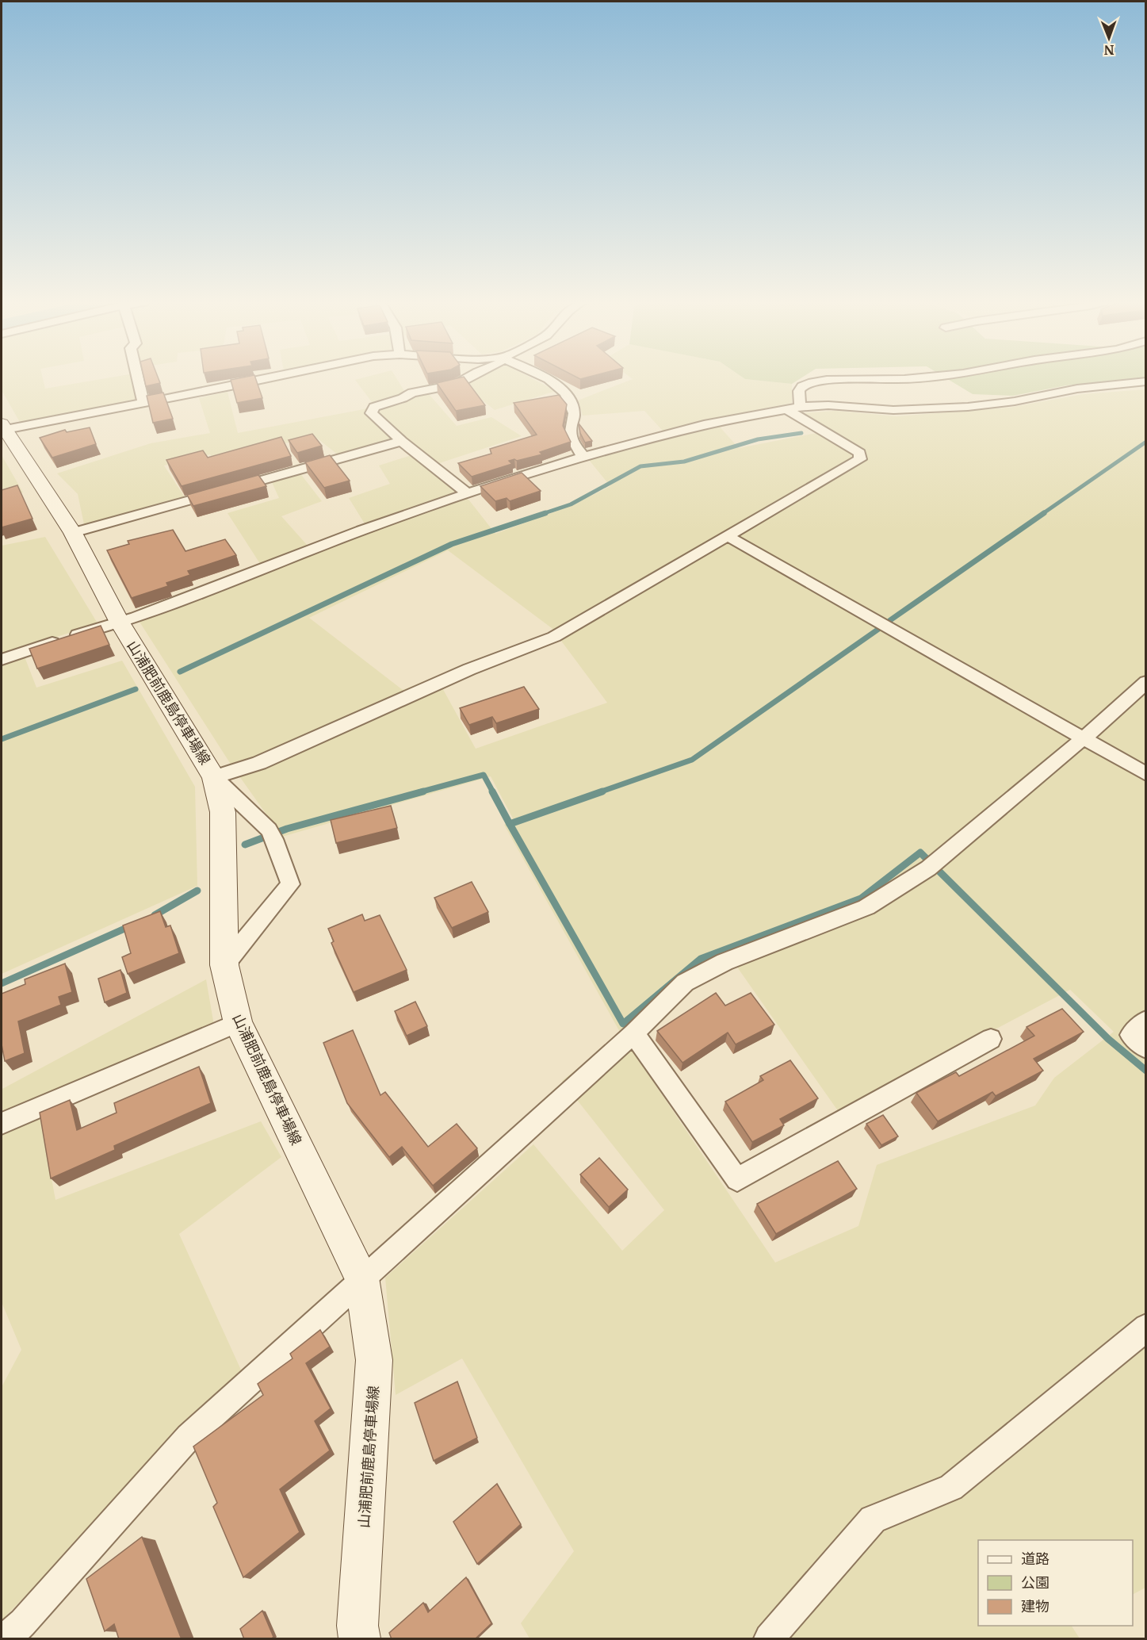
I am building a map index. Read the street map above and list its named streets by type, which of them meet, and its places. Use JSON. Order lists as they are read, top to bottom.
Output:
{
  "streets": {
    "main road": ["山浦肥前鹿島停車場線"]
  },
  "legend": ["道路", "公園", "建物"],
  "north": "bottom"
}
